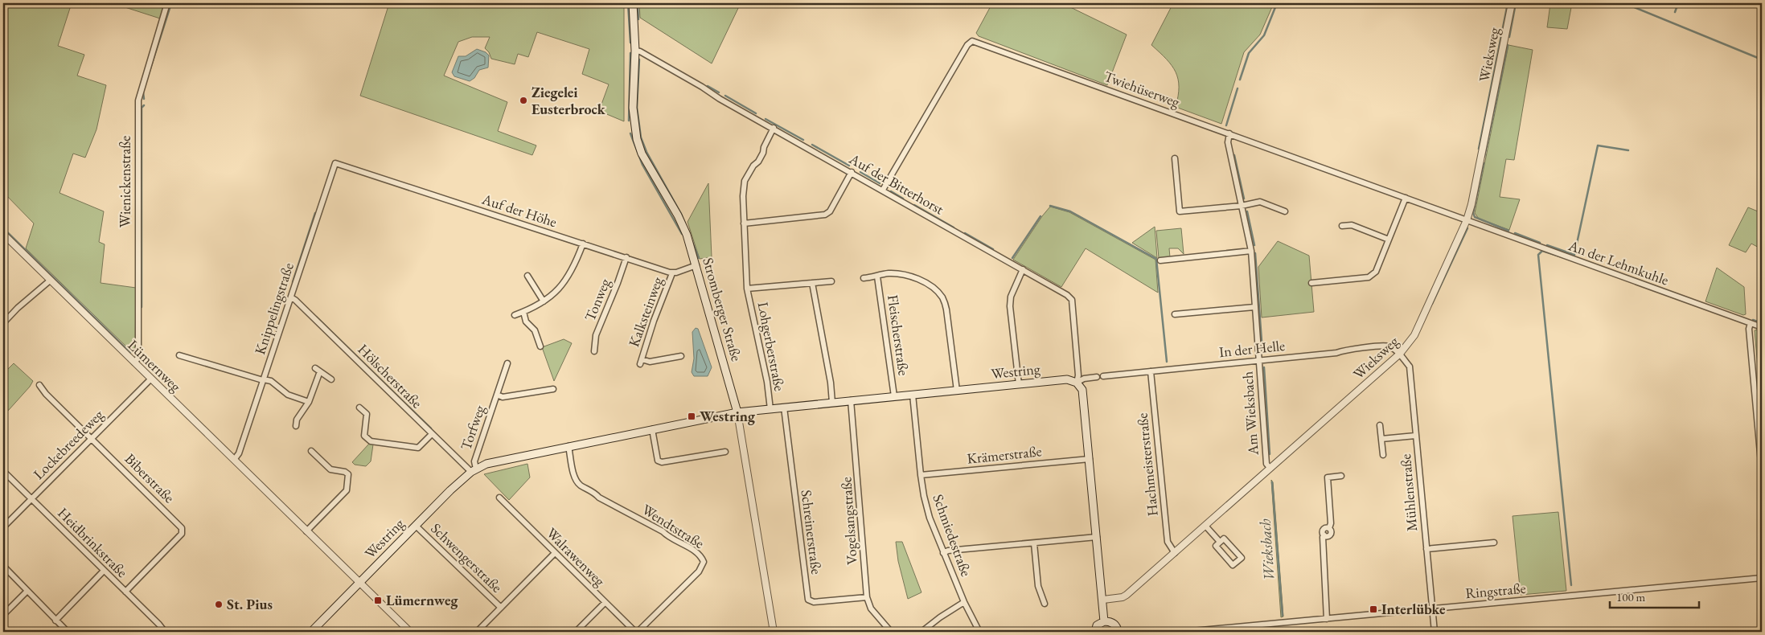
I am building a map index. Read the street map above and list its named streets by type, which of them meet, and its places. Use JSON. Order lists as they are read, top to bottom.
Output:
{
  "streets": {
    "main road": ["Stromberger Straße", "Westring"],
    "street": [
      "Wieksweg",
      "Twiehüserweg",
      "Wienickenstraße",
      "Auf der Bitterhorst",
      "Auf der Höhe",
      "An der Lehmkuhle",
      "Tonweg",
      "Knippelingstraße",
      "Kalksteinweg",
      "Fleischerstraße",
      "Lohgerberstraße",
      "In der Helle",
      "Lümernweg",
      "Hölscherstraße",
      "Am Wieksbach",
      "Torfweg",
      "Lockebreedeweg",
      "Krämerstraße",
      "Hachmeisterstraße",
      "Biberstraße",
      "Mühlenstraße",
      "Vogelsangstraße",
      "Wendtstraße",
      "Schreinerstraße",
      "Schmiedestraße",
      "Heidbrinkstraße",
      "Walrawenweg",
      "Schwengerstraße",
      "Ringstraße"
    ]
  },
  "crossings": [
    ["Wieksweg", "Twiehüserweg"],
    ["Wieksweg", "An der Lehmkuhle"],
    ["Wieksweg", "In der Helle"],
    ["Wieksweg", "Am Wieksbach"],
    ["Wieksweg", "Hachmeisterstraße"],
    ["Wieksweg", "Mühlenstraße"],
    ["Twiehüserweg", "Auf der Bitterhorst"],
    ["Twiehüserweg", "An der Lehmkuhle"],
    ["Twiehüserweg", "Am Wieksbach"],
    ["Wienickenstraße", "Lümernweg"],
    ["Auf der Bitterhorst", "Stromberger Straße"],
    ["Auf der Bitterhorst", "Lohgerberstraße"],
    ["Auf der Bitterhorst", "Westring"],
    ["Auf der Höhe", "Tonweg"],
    ["Auf der Höhe", "Knippelingstraße"],
    ["Auf der Höhe", "Kalksteinweg"],
    ["Knippelingstraße", "Lümernweg"],
    ["Knippelingstraße", "Hölscherstraße"],
    ["Stromberger Straße", "Westring"],
    ["Fleischerstraße", "Westring"],
    ["Lohgerberstraße", "Westring"],
    ["In der Helle", "Am Wieksbach"],
    ["In der Helle", "Hachmeisterstraße"],
    ["In der Helle", "Mühlenstraße"],
    ["Lümernweg", "Westring"],
    ["Lümernweg", "Lockebreedeweg"],
    ["Westring", "Hölscherstraße"],
    ["Westring", "Torfweg"],
    ["Westring", "Vogelsangstraße"],
    ["Westring", "Wendtstraße"],
    ["Westring", "Schreinerstraße"],
    ["Westring", "Schmiedestraße"],
    ["Westring", "Schwengerstraße"],
    ["Hölscherstraße", "Torfweg"],
    ["Lockebreedeweg", "Biberstraße"],
    ["Lockebreedeweg", "Heidbrinkstraße"],
    ["Krämerstraße", "Schmiedestraße"],
    ["Biberstraße", "Heidbrinkstraße"],
    ["Mühlenstraße", "Ringstraße"],
    ["Vogelsangstraße", "Schreinerstraße"],
    ["Wendtstraße", "Walrawenweg"]
  ],
  "water": ["Wieksbach"],
  "places": {
    "other": ["Ziegelei Eusterbrock", "St. Pius"],
    "transit": ["Westring", "Lümernweg", "Interlübke"]
  },
  "scale_bar": "100 m"
}
